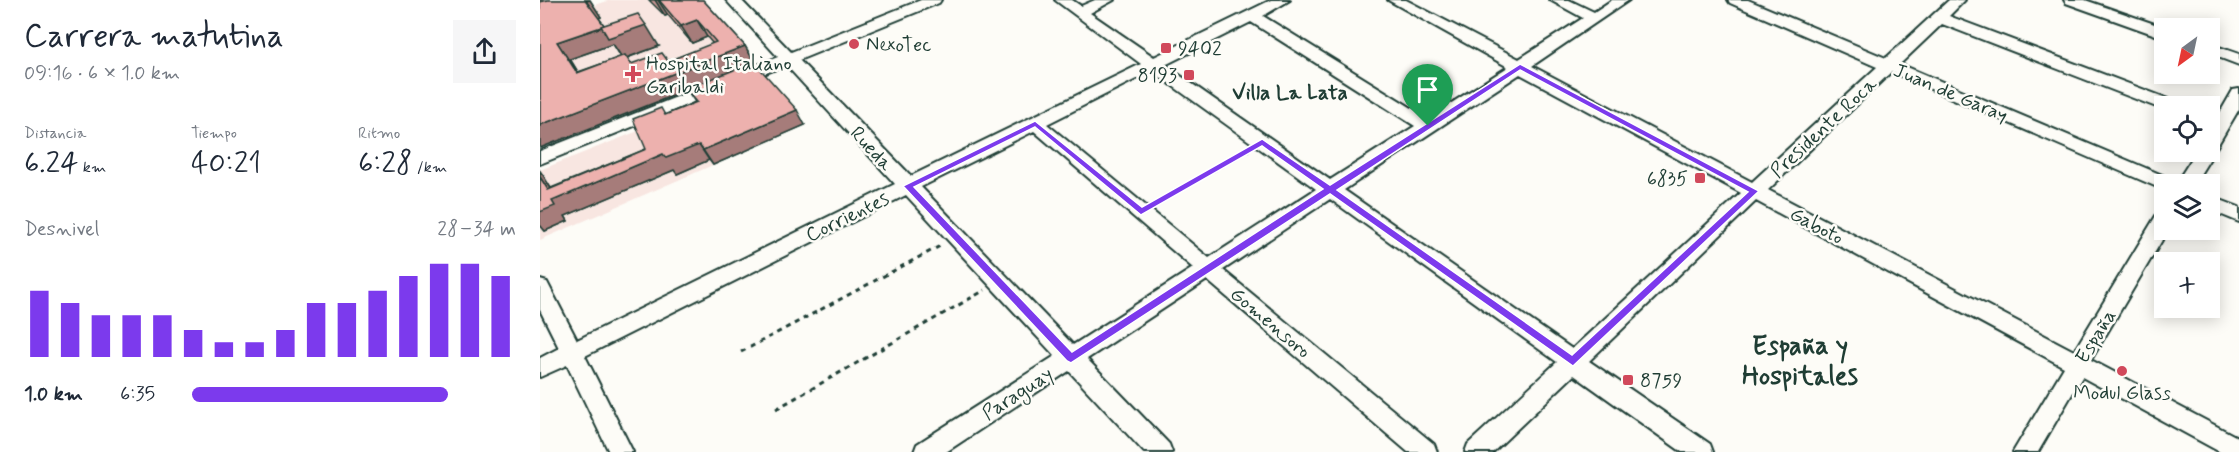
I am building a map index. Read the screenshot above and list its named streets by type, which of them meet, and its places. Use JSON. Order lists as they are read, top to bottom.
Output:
{
  "streets": {
    "street": [
      "Juan de Garay",
      "Presidente Roca",
      "Rueda",
      "Corrientes",
      "Gaboto",
      "Gomensoro",
      "España",
      "Paraguay"
    ]
  },
  "crossings": [
    ["Juan de Garay", "Presidente Roca"],
    ["Presidente Roca", "Gaboto"],
    ["Rueda", "Corrientes"],
    ["Rueda", "Paraguay"],
    ["Corrientes", "Gomensoro"],
    ["Gaboto", "España"],
    ["Gaboto", "Paraguay"],
    ["Gomensoro", "Paraguay"]
  ],
  "districts": ["Villa La Lata", "España y Hospitales"],
  "places": {
    "other": ["NexoTec", "Modul Glass"],
    "transit": [
      "9402",
      "8193",
      "6835",
      "8759"
    ],
    "health": ["Hospital Italiano Garibaldi"]
  },
  "north": "bottom left",
  "page": {
    "heading": ["Carrera matutina", "09:16 · 6 × 1.0 km"],
    "map_buttons": "+",
    "stats": [
      ["Distancia", "6.24 km"],
      ["Tiempo", "40:21"],
      ["Ritmo", "6:28 /km"]
    ],
    "chart": ["Desnivel", "28–34 m"],
    "list": [
      {
        "name": "1.0 km",
        "note": "6:35"
      }
    ]
  }
}
